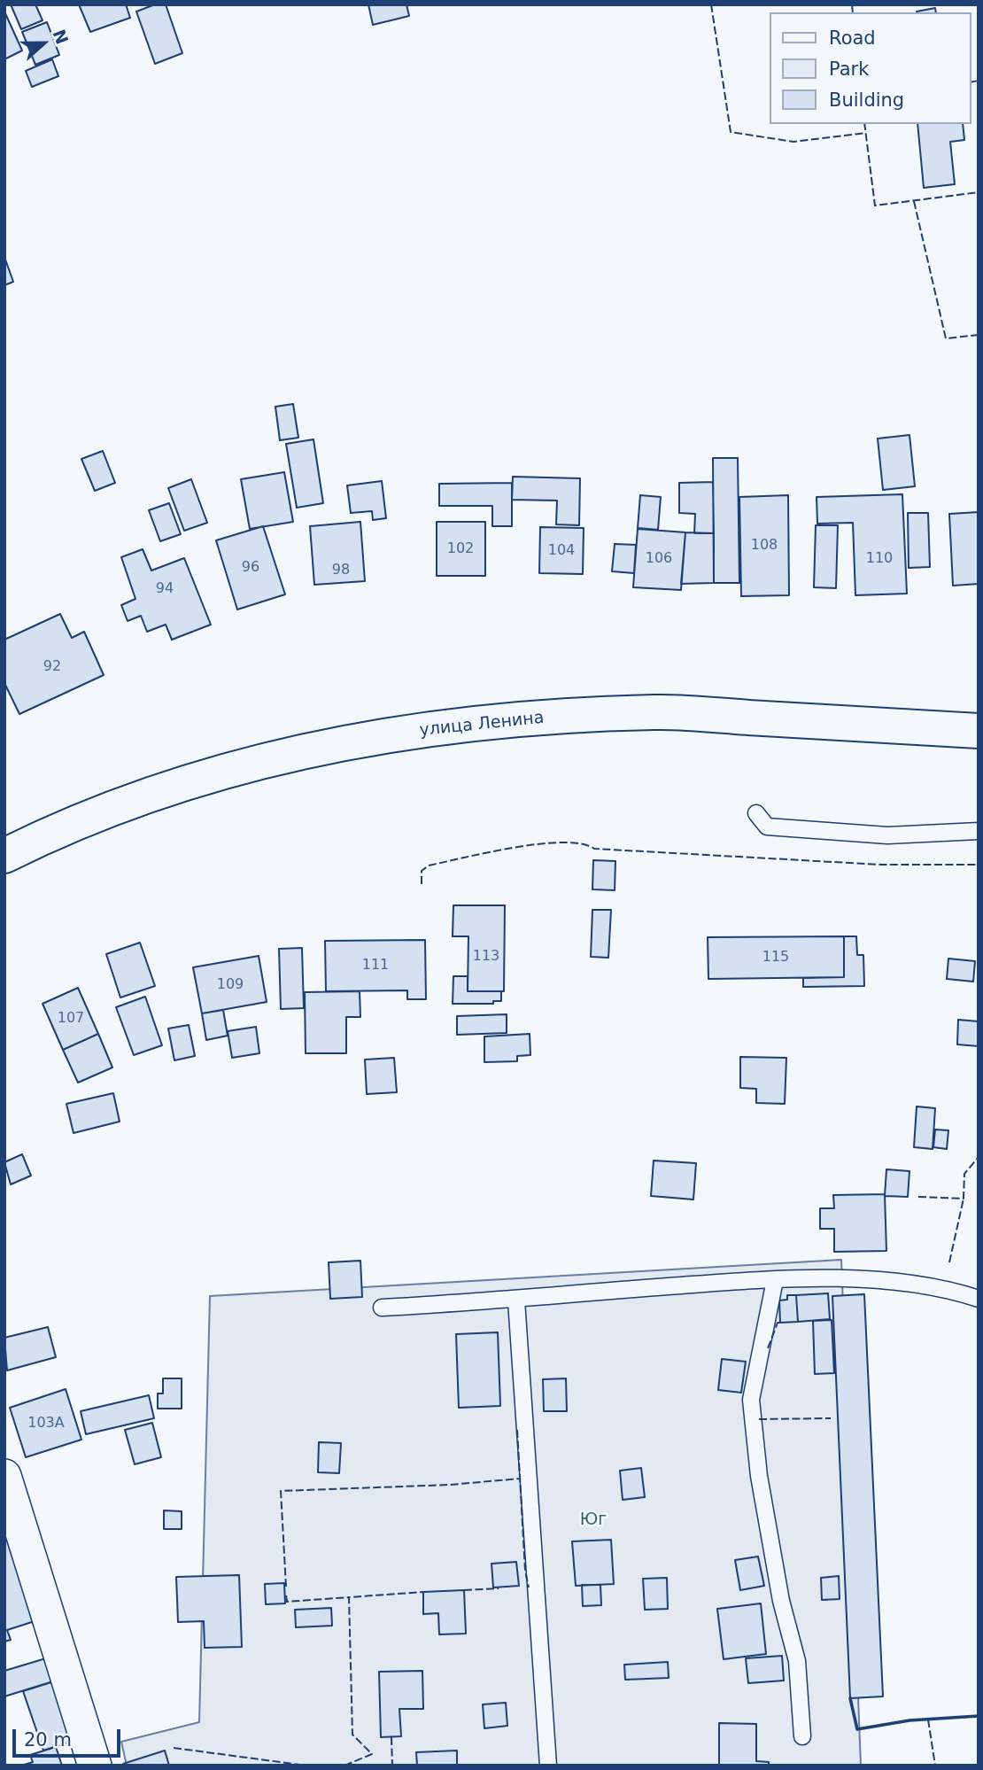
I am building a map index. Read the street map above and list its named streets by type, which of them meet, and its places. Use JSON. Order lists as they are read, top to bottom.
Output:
{
  "streets": {
    "main road": ["улица Ленина"]
  },
  "parks": ["Юг"],
  "house_numbers": [
    "108",
    "102",
    "104",
    "106",
    "110",
    "96",
    "98",
    "94",
    "92",
    "113",
    "115",
    "111",
    "109",
    "107",
    "103А"
  ],
  "legend": ["Road", "Park", "Building"],
  "scale_bar": "20 m",
  "north": "right"
}
